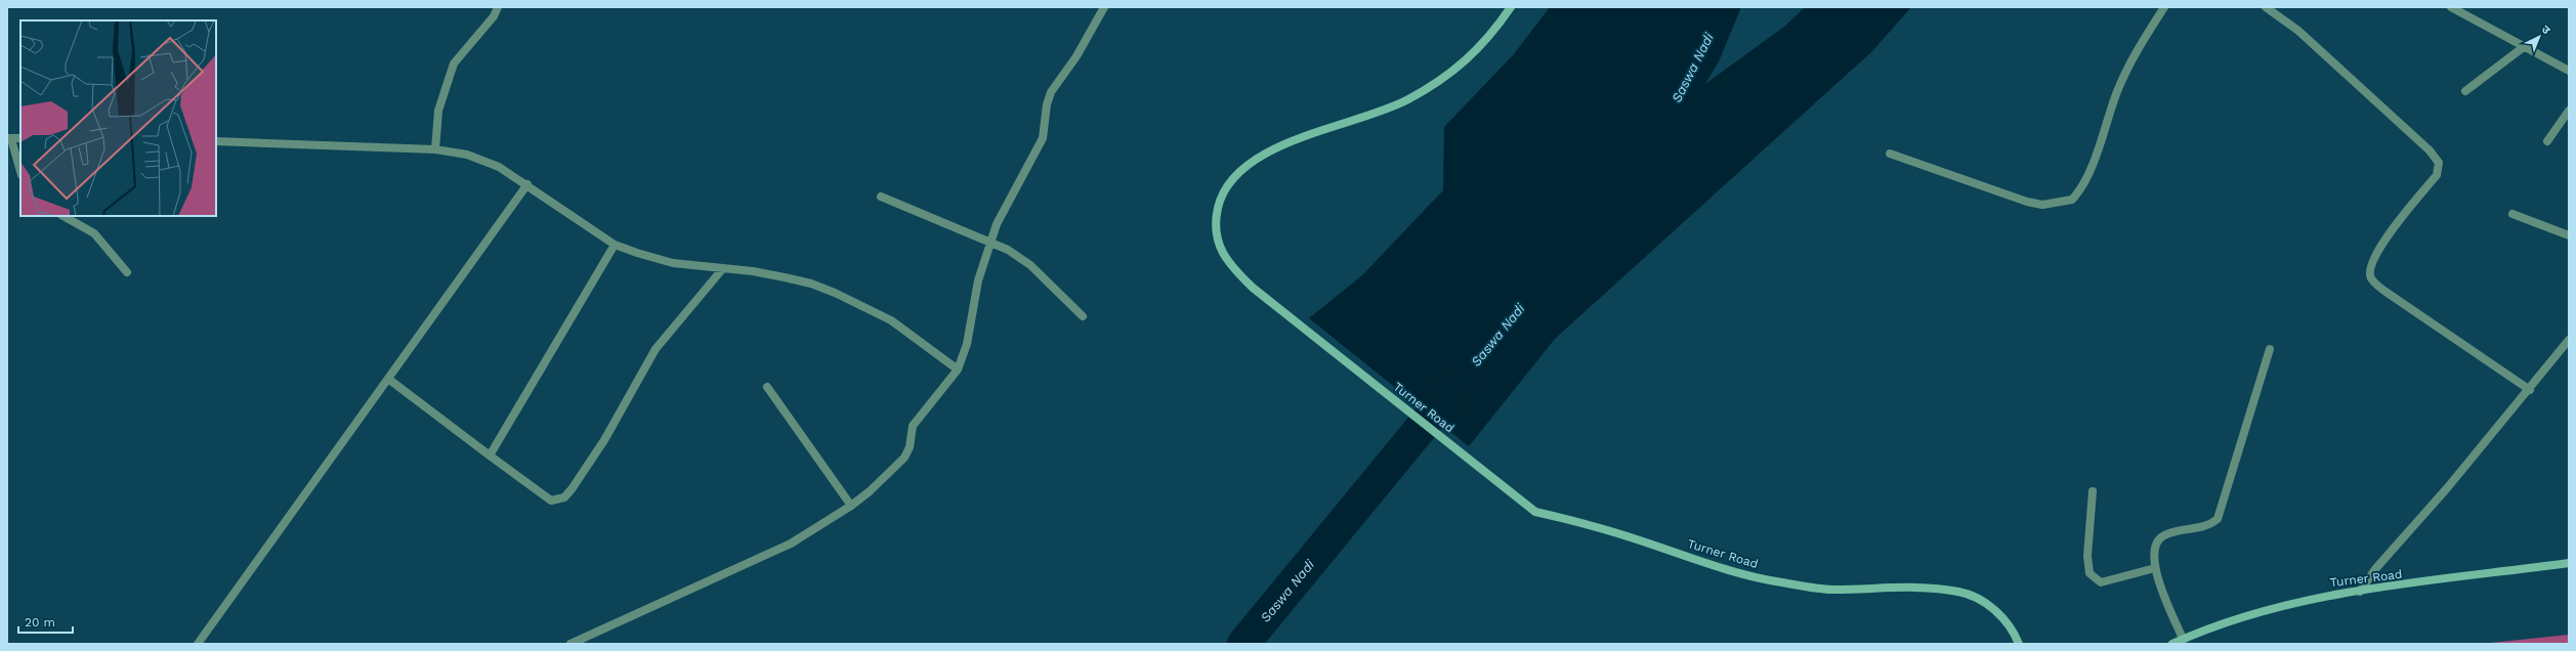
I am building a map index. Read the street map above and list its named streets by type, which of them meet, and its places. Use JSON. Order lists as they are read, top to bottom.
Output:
{
  "streets": {
    "main road": ["Turner Road"]
  },
  "water": ["Saswa Nadi"],
  "scale_bar": "20 m",
  "north": "top right"
}
